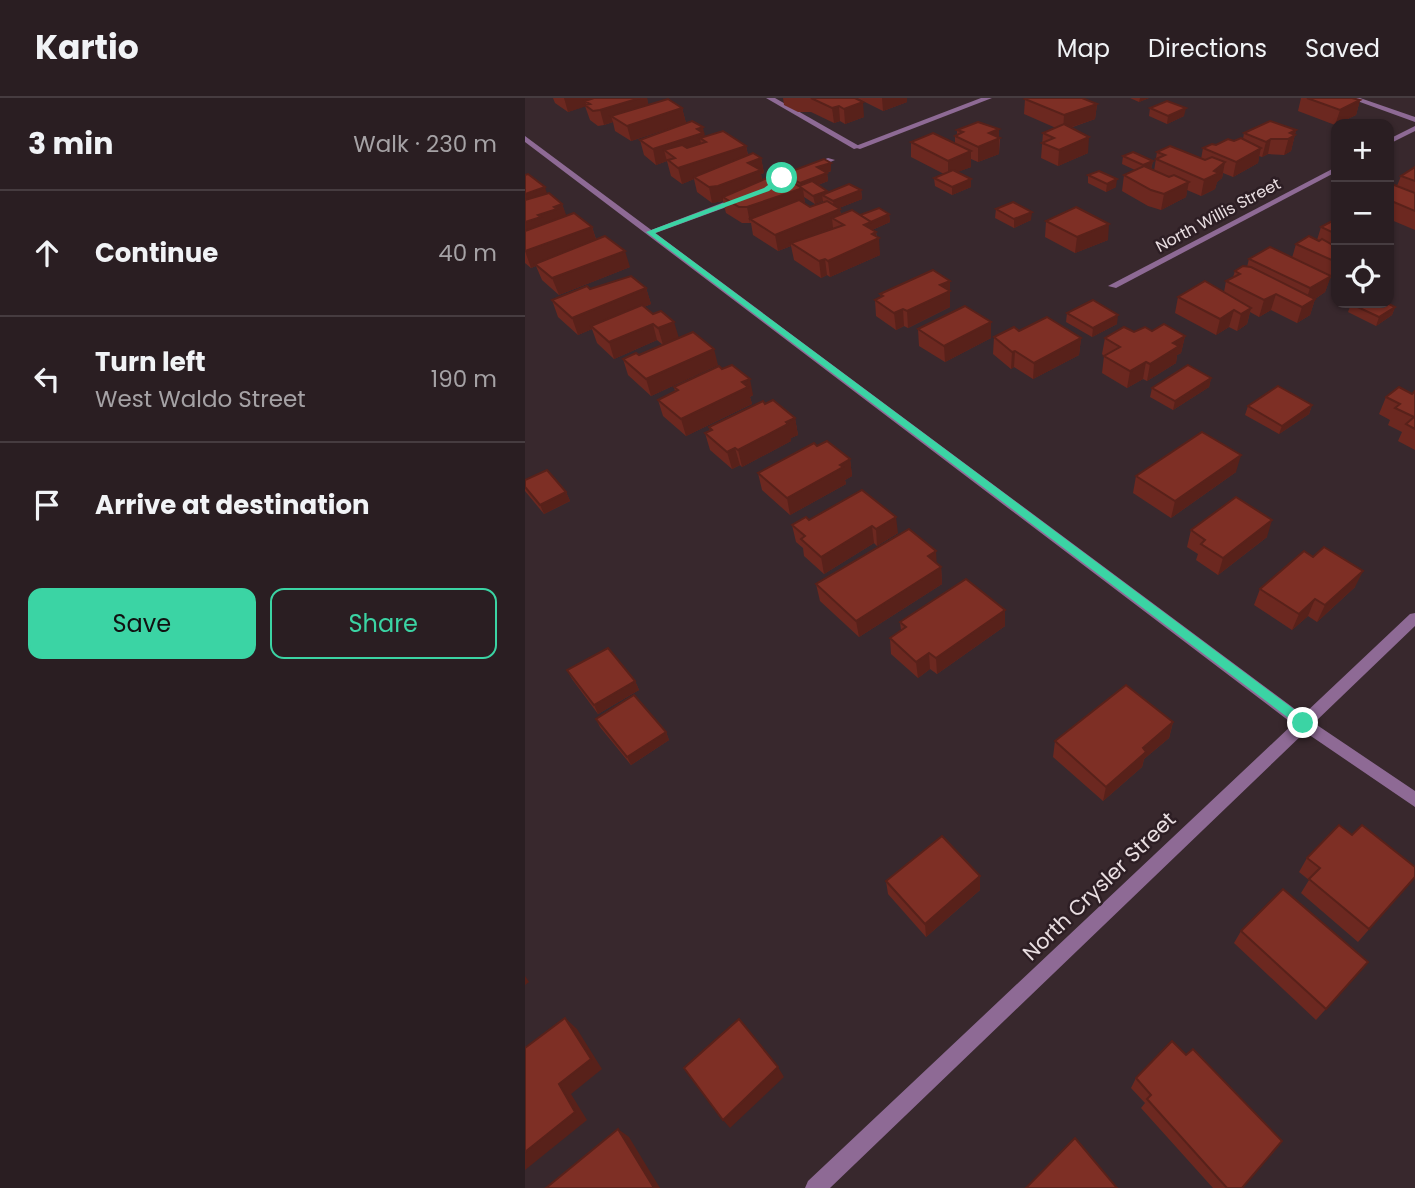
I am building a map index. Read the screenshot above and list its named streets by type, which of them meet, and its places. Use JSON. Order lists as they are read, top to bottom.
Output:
{
  "streets": {
    "street": ["North Willis Street", "North Crysler Street"]
  },
  "page": {
    "header": "Kartio",
    "nav": ["Map", "Directions", "Saved"],
    "heading": ["3 min", "Walk · 230 m"],
    "map_buttons": ["+", "−"],
    "list": [
      ["Continue", "40 m"],
      ["Turn left", "West Waldo Street", "190 m"],
      "Arrive at destination"
    ],
    "buttons": ["Save", "Share"]
  }
}
